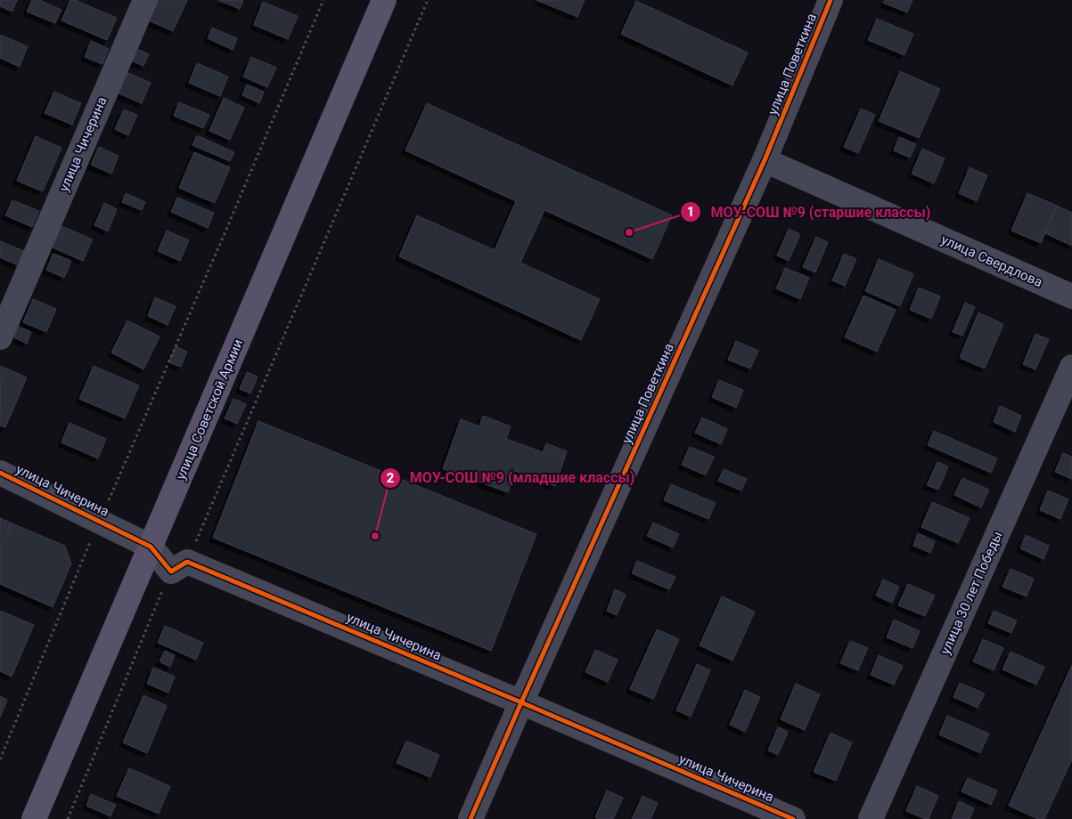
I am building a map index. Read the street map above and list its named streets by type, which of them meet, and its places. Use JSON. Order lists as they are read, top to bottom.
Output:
{
  "streets": {
    "main road": ["улица Советской Армии"],
    "street": [
      "улица Поветкина",
      "улица Чичерина",
      "улица Свердлова",
      "улица 30 лет Победы"
    ]
  },
  "crossings": [
    ["улица Поветкина", "улица Чичерина"],
    ["улица Поветкина", "улица Свердлова"],
    ["улица Чичерина", "улица Советской Армии"]
  ],
  "places": ["МОУ-СОШ №9 (старшие классы)", "МОУ-СОШ №9 (младшие классы)"]
}
